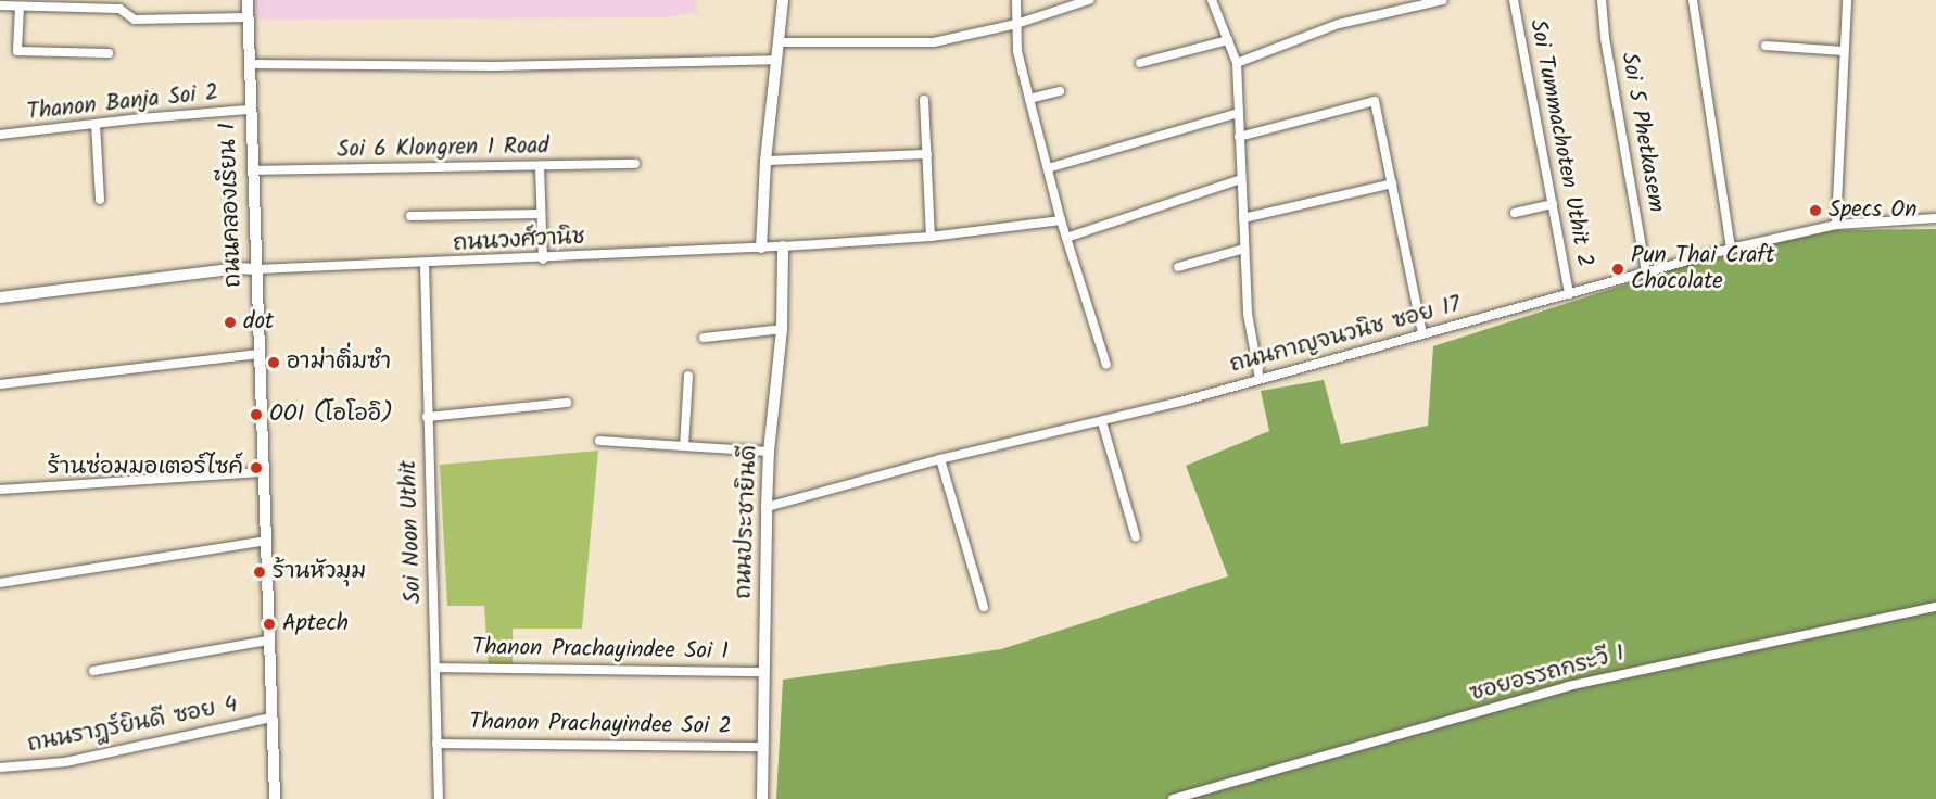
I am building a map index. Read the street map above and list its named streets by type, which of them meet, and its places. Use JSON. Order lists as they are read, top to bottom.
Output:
{
  "streets": {
    "street": [
      "Thanon Banja Soi 2",
      "Soi 5 Phetkasem",
      "Soi Tummachoten Uthit 2",
      "Soi 6 Klongren 1 Road",
      "ถนนคลองเรียน 1",
      "ถนนวงศ์วานิช",
      "ถนนกาญจนวนิช ซอย 17",
      "ถนนประชายินดี",
      "Soi Noon Uthit",
      "Thanon Prachayindee Soi 1",
      "ซอยอรรถกระวี 1",
      "ถนนราฎร์ยินดี ซอย 4",
      "Thanon Prachayindee Soi 2"
    ]
  },
  "crossings": [
    ["Thanon Banja Soi 2", "ถนนคลองเรียน 1"],
    ["Soi 5 Phetkasem", "ถนนกาญจนวนิช ซอย 17"],
    ["Soi Tummachoten Uthit 2", "ถนนกาญจนวนิช ซอย 17"],
    ["Soi 6 Klongren 1 Road", "ถนนคลองเรียน 1"],
    ["ถนนคลองเรียน 1", "ถนนวงศ์วานิช"],
    ["ถนนคลองเรียน 1", "ถนนราฎร์ยินดี ซอย 4"],
    ["ถนนวงศ์วานิช", "ถนนประชายินดี"],
    ["ถนนวงศ์วานิช", "Soi Noon Uthit"],
    ["ถนนกาญจนวนิช ซอย 17", "ถนนประชายินดี"],
    ["ถนนประชายินดี", "Thanon Prachayindee Soi 1"],
    ["ถนนประชายินดี", "Thanon Prachayindee Soi 2"],
    ["Soi Noon Uthit", "Thanon Prachayindee Soi 1"],
    ["Soi Noon Uthit", "Thanon Prachayindee Soi 2"]
  ],
  "places": [
    "Specs On",
    "Pun Thai Craft Chocolate",
    "dot",
    "อาม่าติ่มซำ",
    "OOI (โอโออิ)",
    "ร้านซ่อมมอเตอร์ไซค์",
    "ร้านหัวมุม",
    "Aptech"
  ]
}
